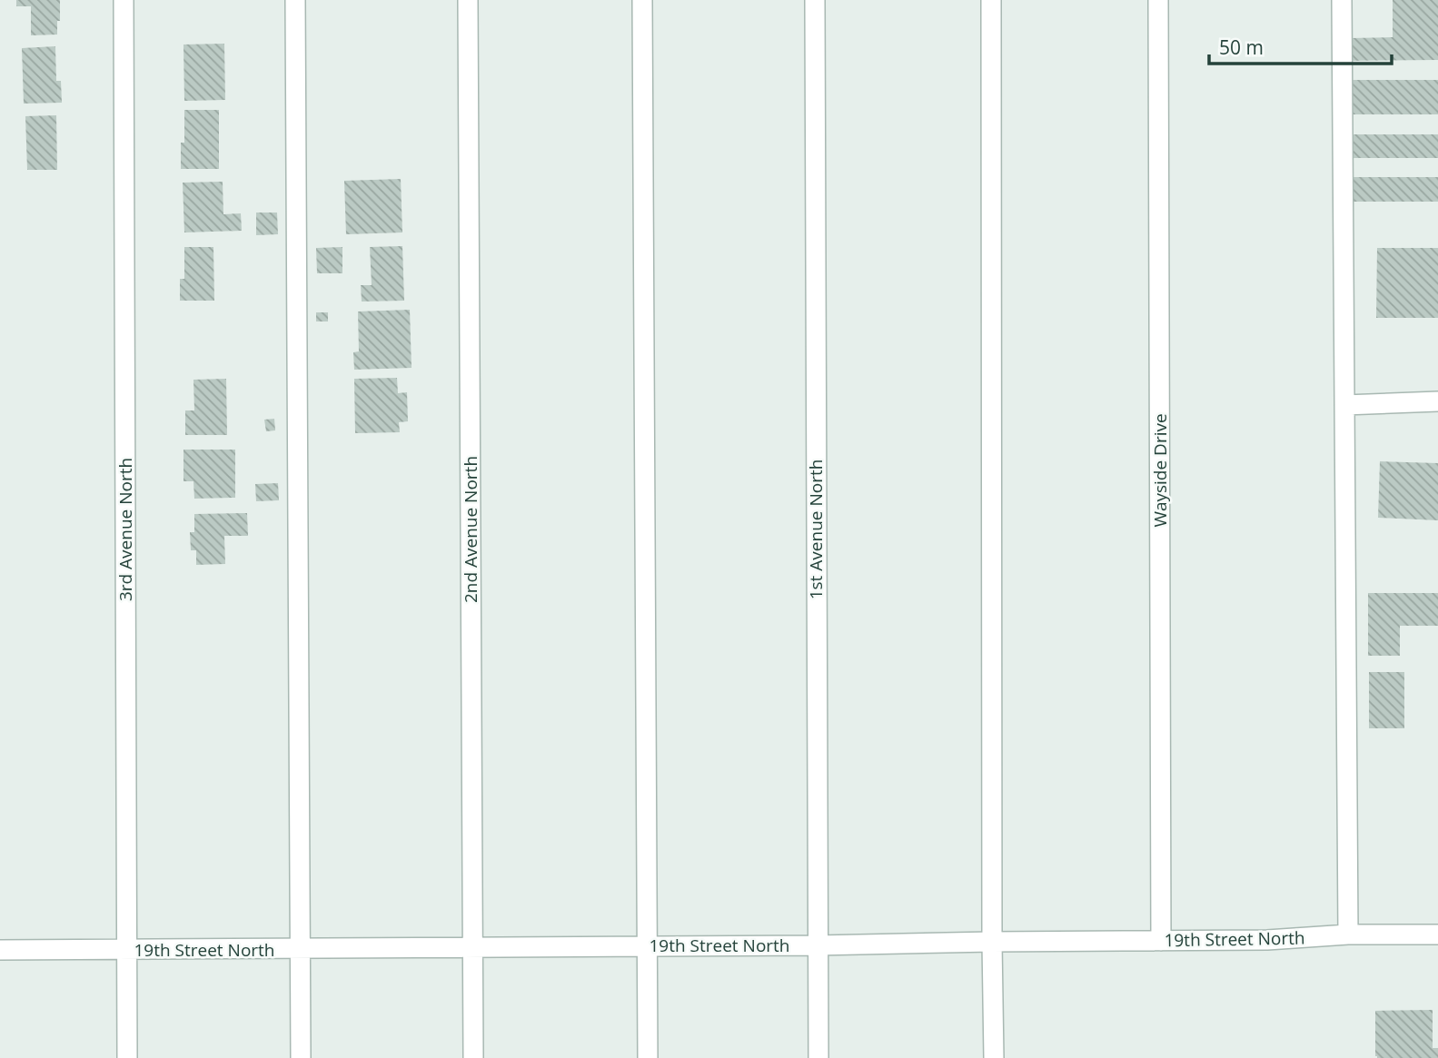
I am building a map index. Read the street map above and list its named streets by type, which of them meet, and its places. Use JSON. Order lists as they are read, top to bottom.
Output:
{
  "streets": {
    "street": [
      "Wayside Drive",
      "3rd Avenue North",
      "2nd Avenue North",
      "1st Avenue North",
      "19th Street North"
    ]
  },
  "crossings": [
    ["Wayside Drive", "19th Street North"],
    ["3rd Avenue North", "19th Street North"],
    ["2nd Avenue North", "19th Street North"],
    ["1st Avenue North", "19th Street North"]
  ],
  "scale_bar": "50 m"
}
